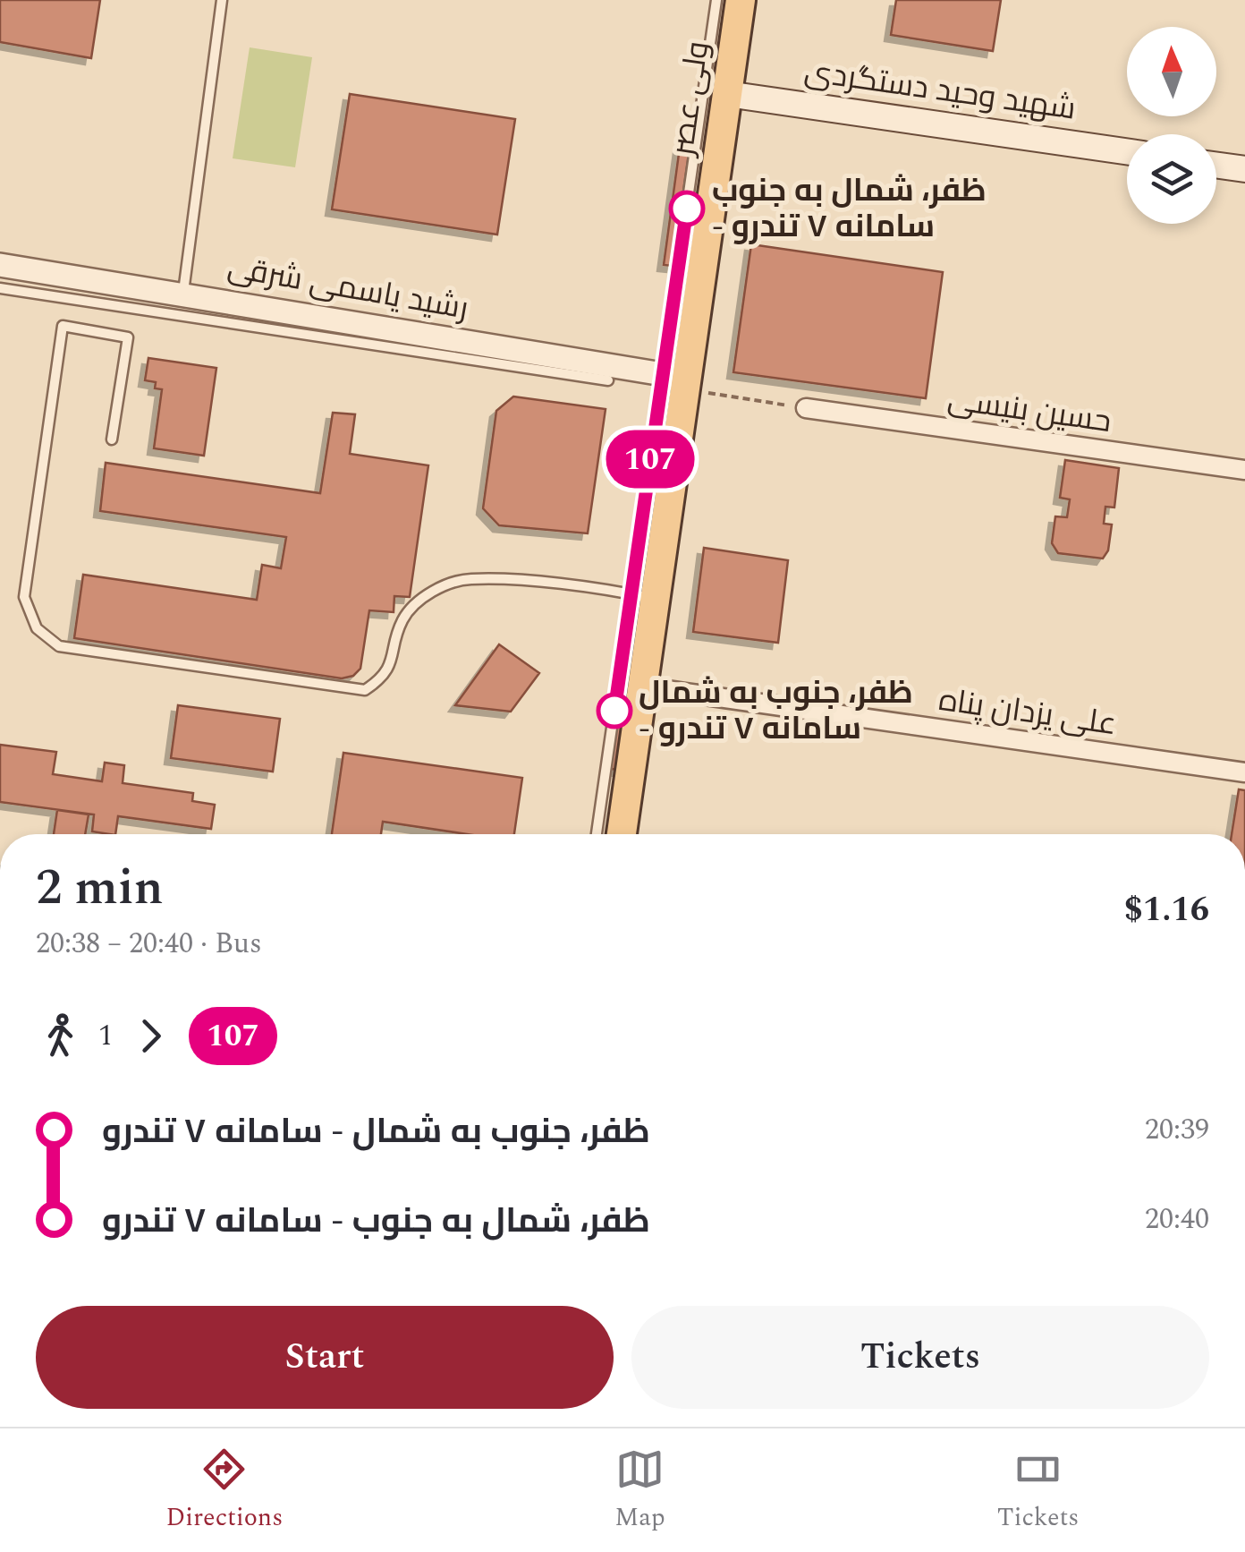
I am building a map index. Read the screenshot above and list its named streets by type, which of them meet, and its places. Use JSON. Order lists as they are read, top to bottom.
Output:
{
  "streets": {
    "main road": ["شهید وحید دستگردی", "ولی عصر"],
    "street": ["رشید یاسمی شرقی", "حسین بنیسی", "علی یزدان پناه"]
  },
  "crossings": [
    ["شهید وحید دستگردی", "ولی عصر"],
    ["ولی عصر", "رشید یاسمی شرقی"],
    ["ولی عصر", "علی یزدان پناه"]
  ],
  "places": ["ظفر، شمال به جنوب - سامانه ۷ تندرو", "ظفر، جنوب به شمال - سامانه ۷ تندرو"],
  "lines": ["bus line 107"],
  "north": "top",
  "page": {
    "on_map": "107",
    "heading": ["2 min", "20:38 – 20:40 · Bus", "$1.16"],
    "legs": ["1", "107"],
    "list": [
      {
        "name": "ظفر، جنوب به شمال - سامانه ۷ تندرو",
        "value": "20:39"
      },
      {
        "name": "ظفر، شمال به جنوب - سامانه ۷ تندرو",
        "value": "20:40"
      }
    ],
    "buttons": ["Start", "Tickets"],
    "tabs": ["Directions", "Map", "Tickets"]
  }
}
